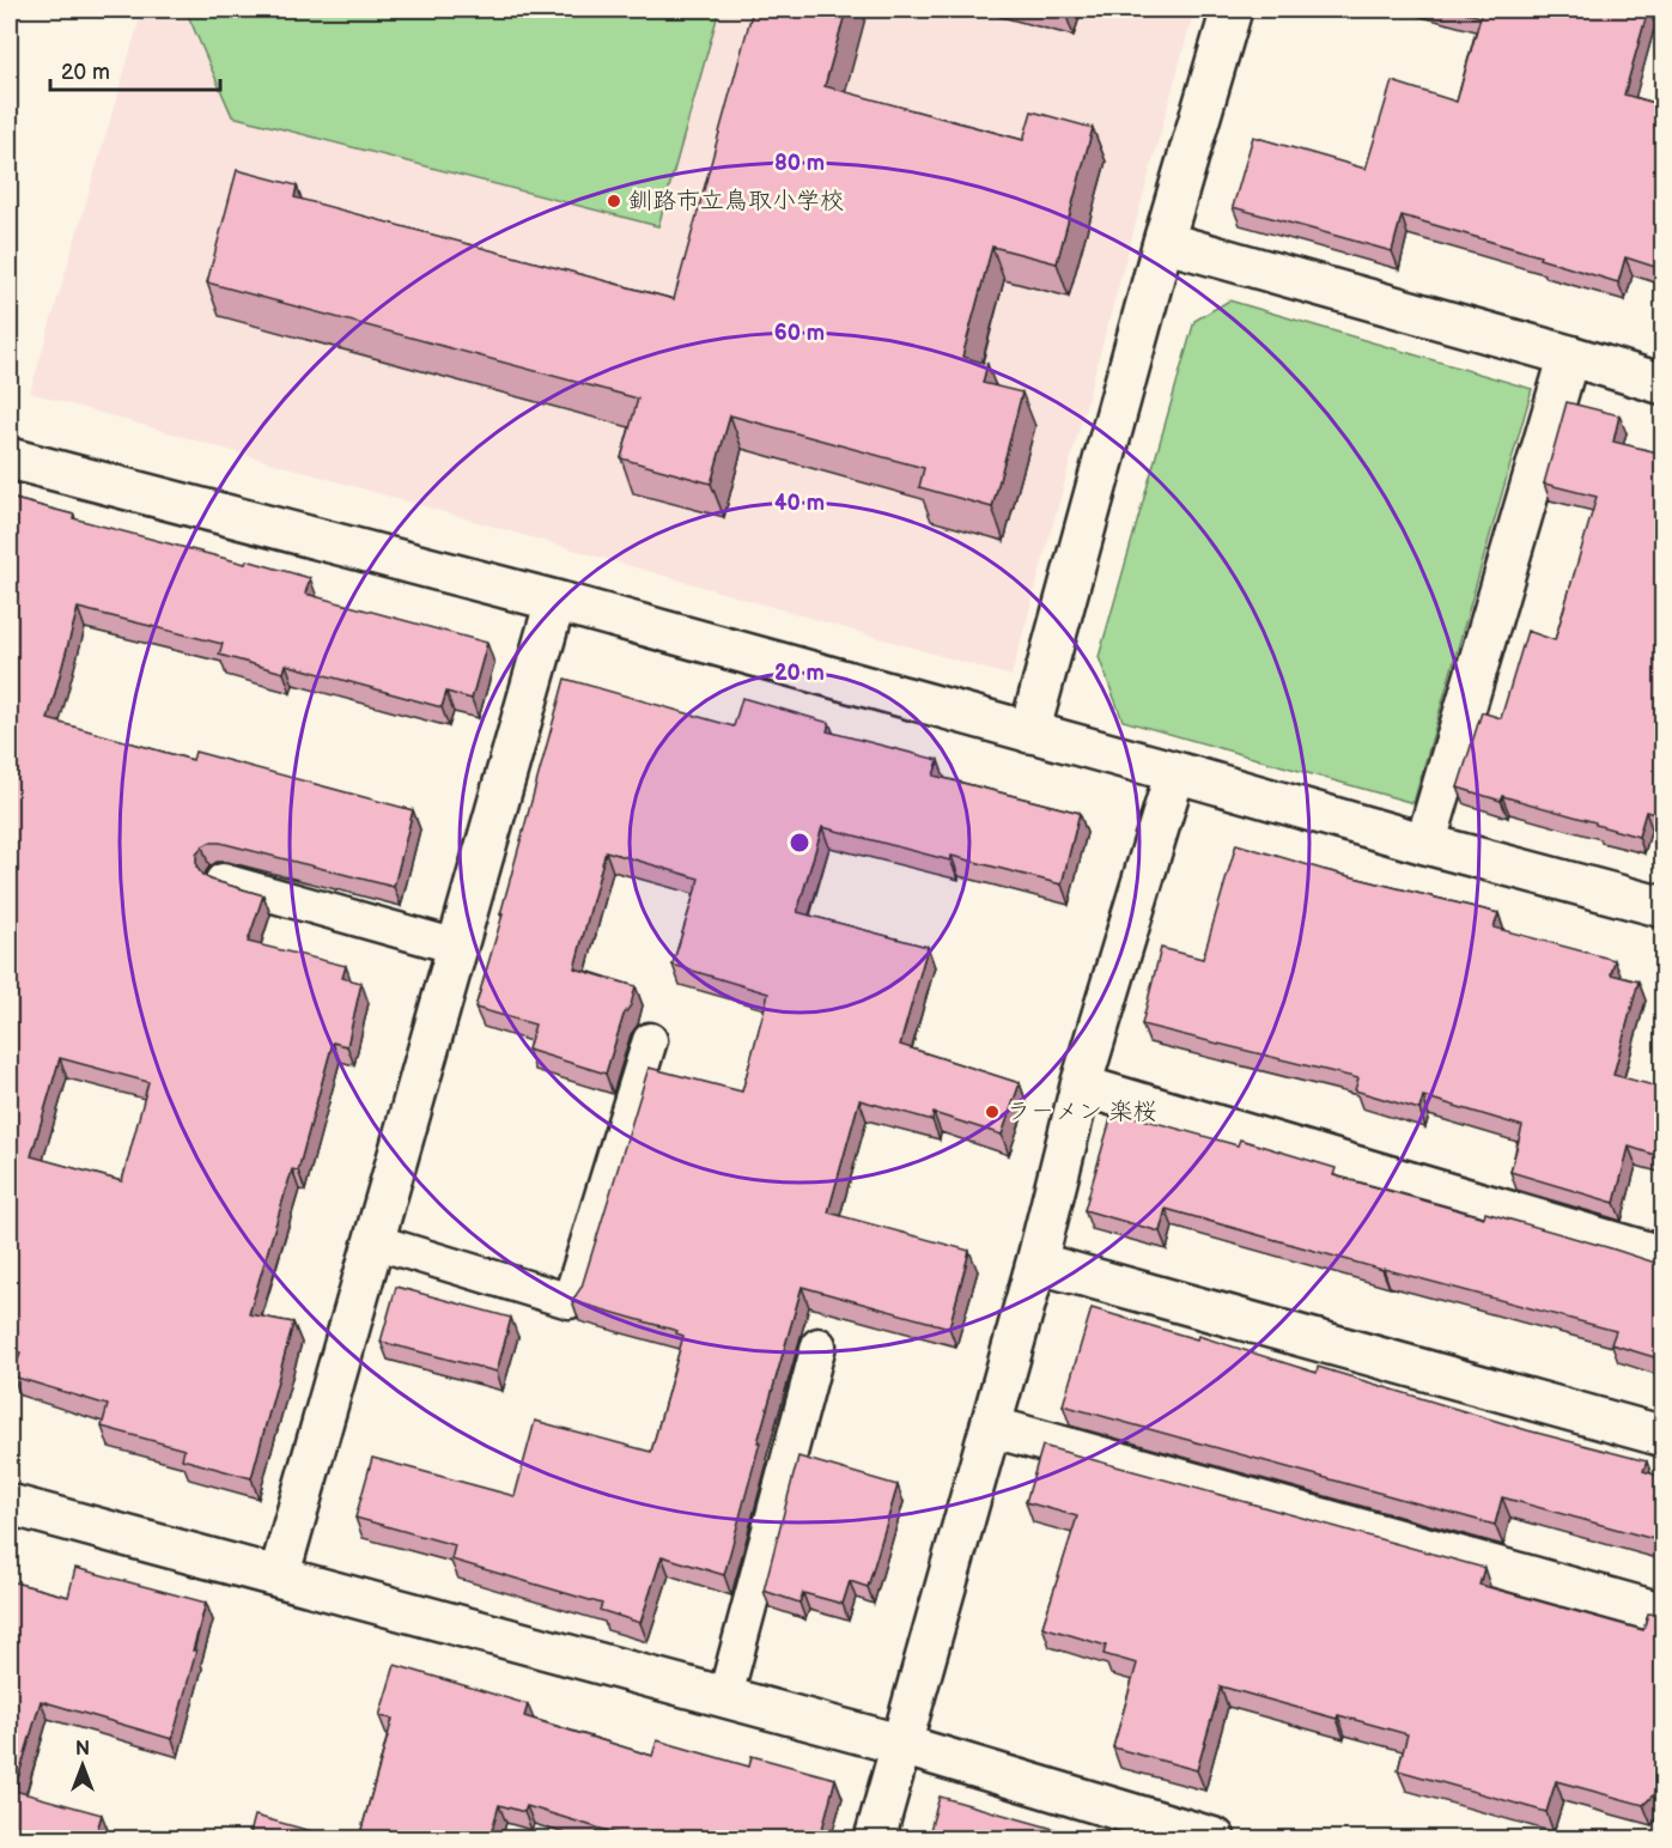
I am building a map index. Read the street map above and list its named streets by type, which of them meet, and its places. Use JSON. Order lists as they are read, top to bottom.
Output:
{
  "places": ["釧路市立鳥取小学校", "ラ－メン 楽桜"],
  "scale_bar": "20 m",
  "north": "top",
  "rings": [
    "80 m",
    "60 m",
    "40 m",
    "20 m"
  ]
}
